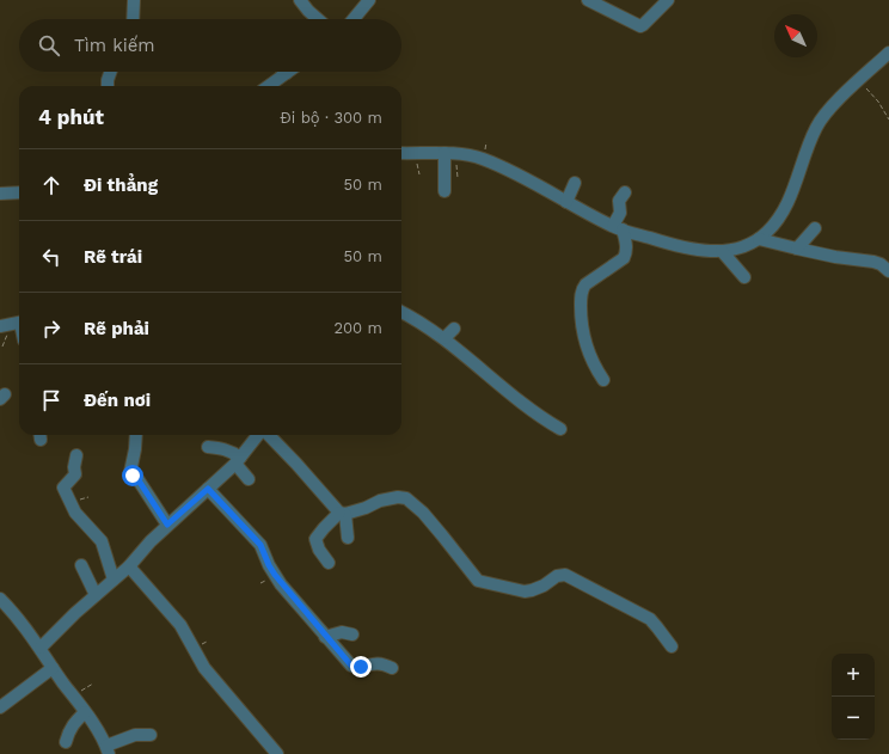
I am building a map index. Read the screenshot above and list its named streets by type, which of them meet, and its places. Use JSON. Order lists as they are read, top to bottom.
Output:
{
  "north": "top left",
  "page": {
    "search": "Tìm kiếm",
    "heading": ["4 phút", "Đi bộ · 300 m"],
    "list": [
      ["Đi thẳng", "50 m"],
      ["Rẽ trái", "50 m"],
      ["Rẽ phải", "200 m"],
      "Đến nơi"
    ],
    "map_buttons": ["+", "−"]
  }
}
